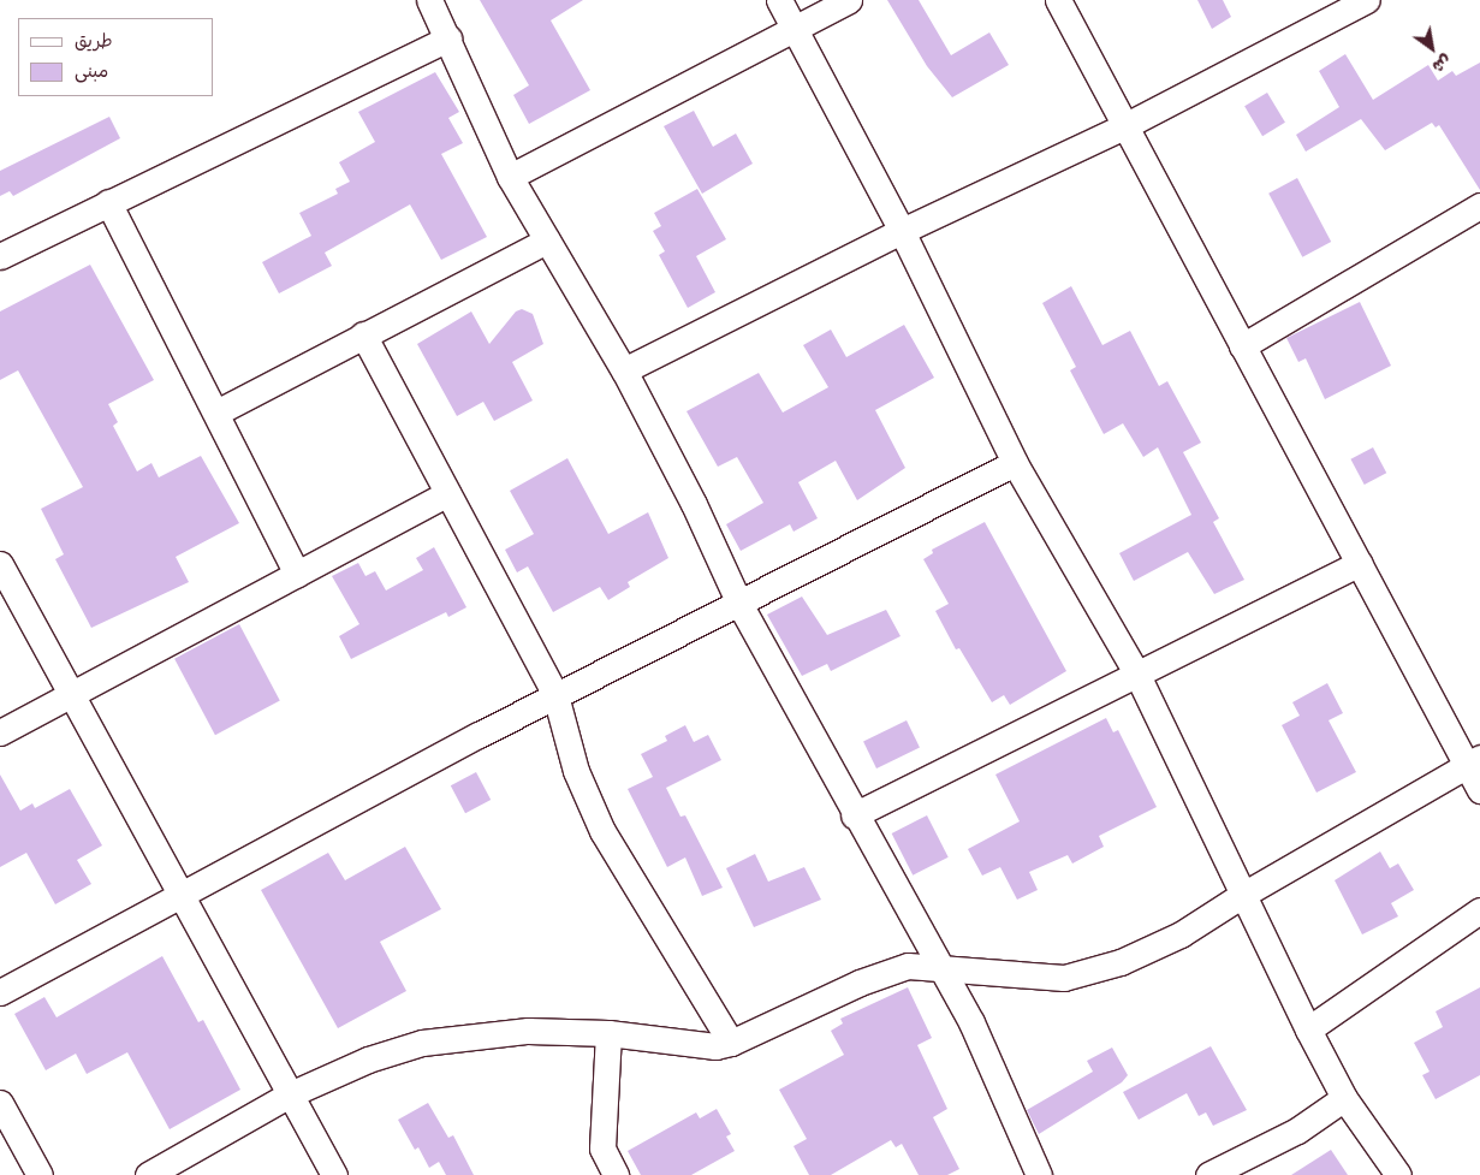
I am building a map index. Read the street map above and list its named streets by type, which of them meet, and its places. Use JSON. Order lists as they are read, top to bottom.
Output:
{
  "legend": ["طريق", "مبنى"],
  "north": "bottom right"
}
